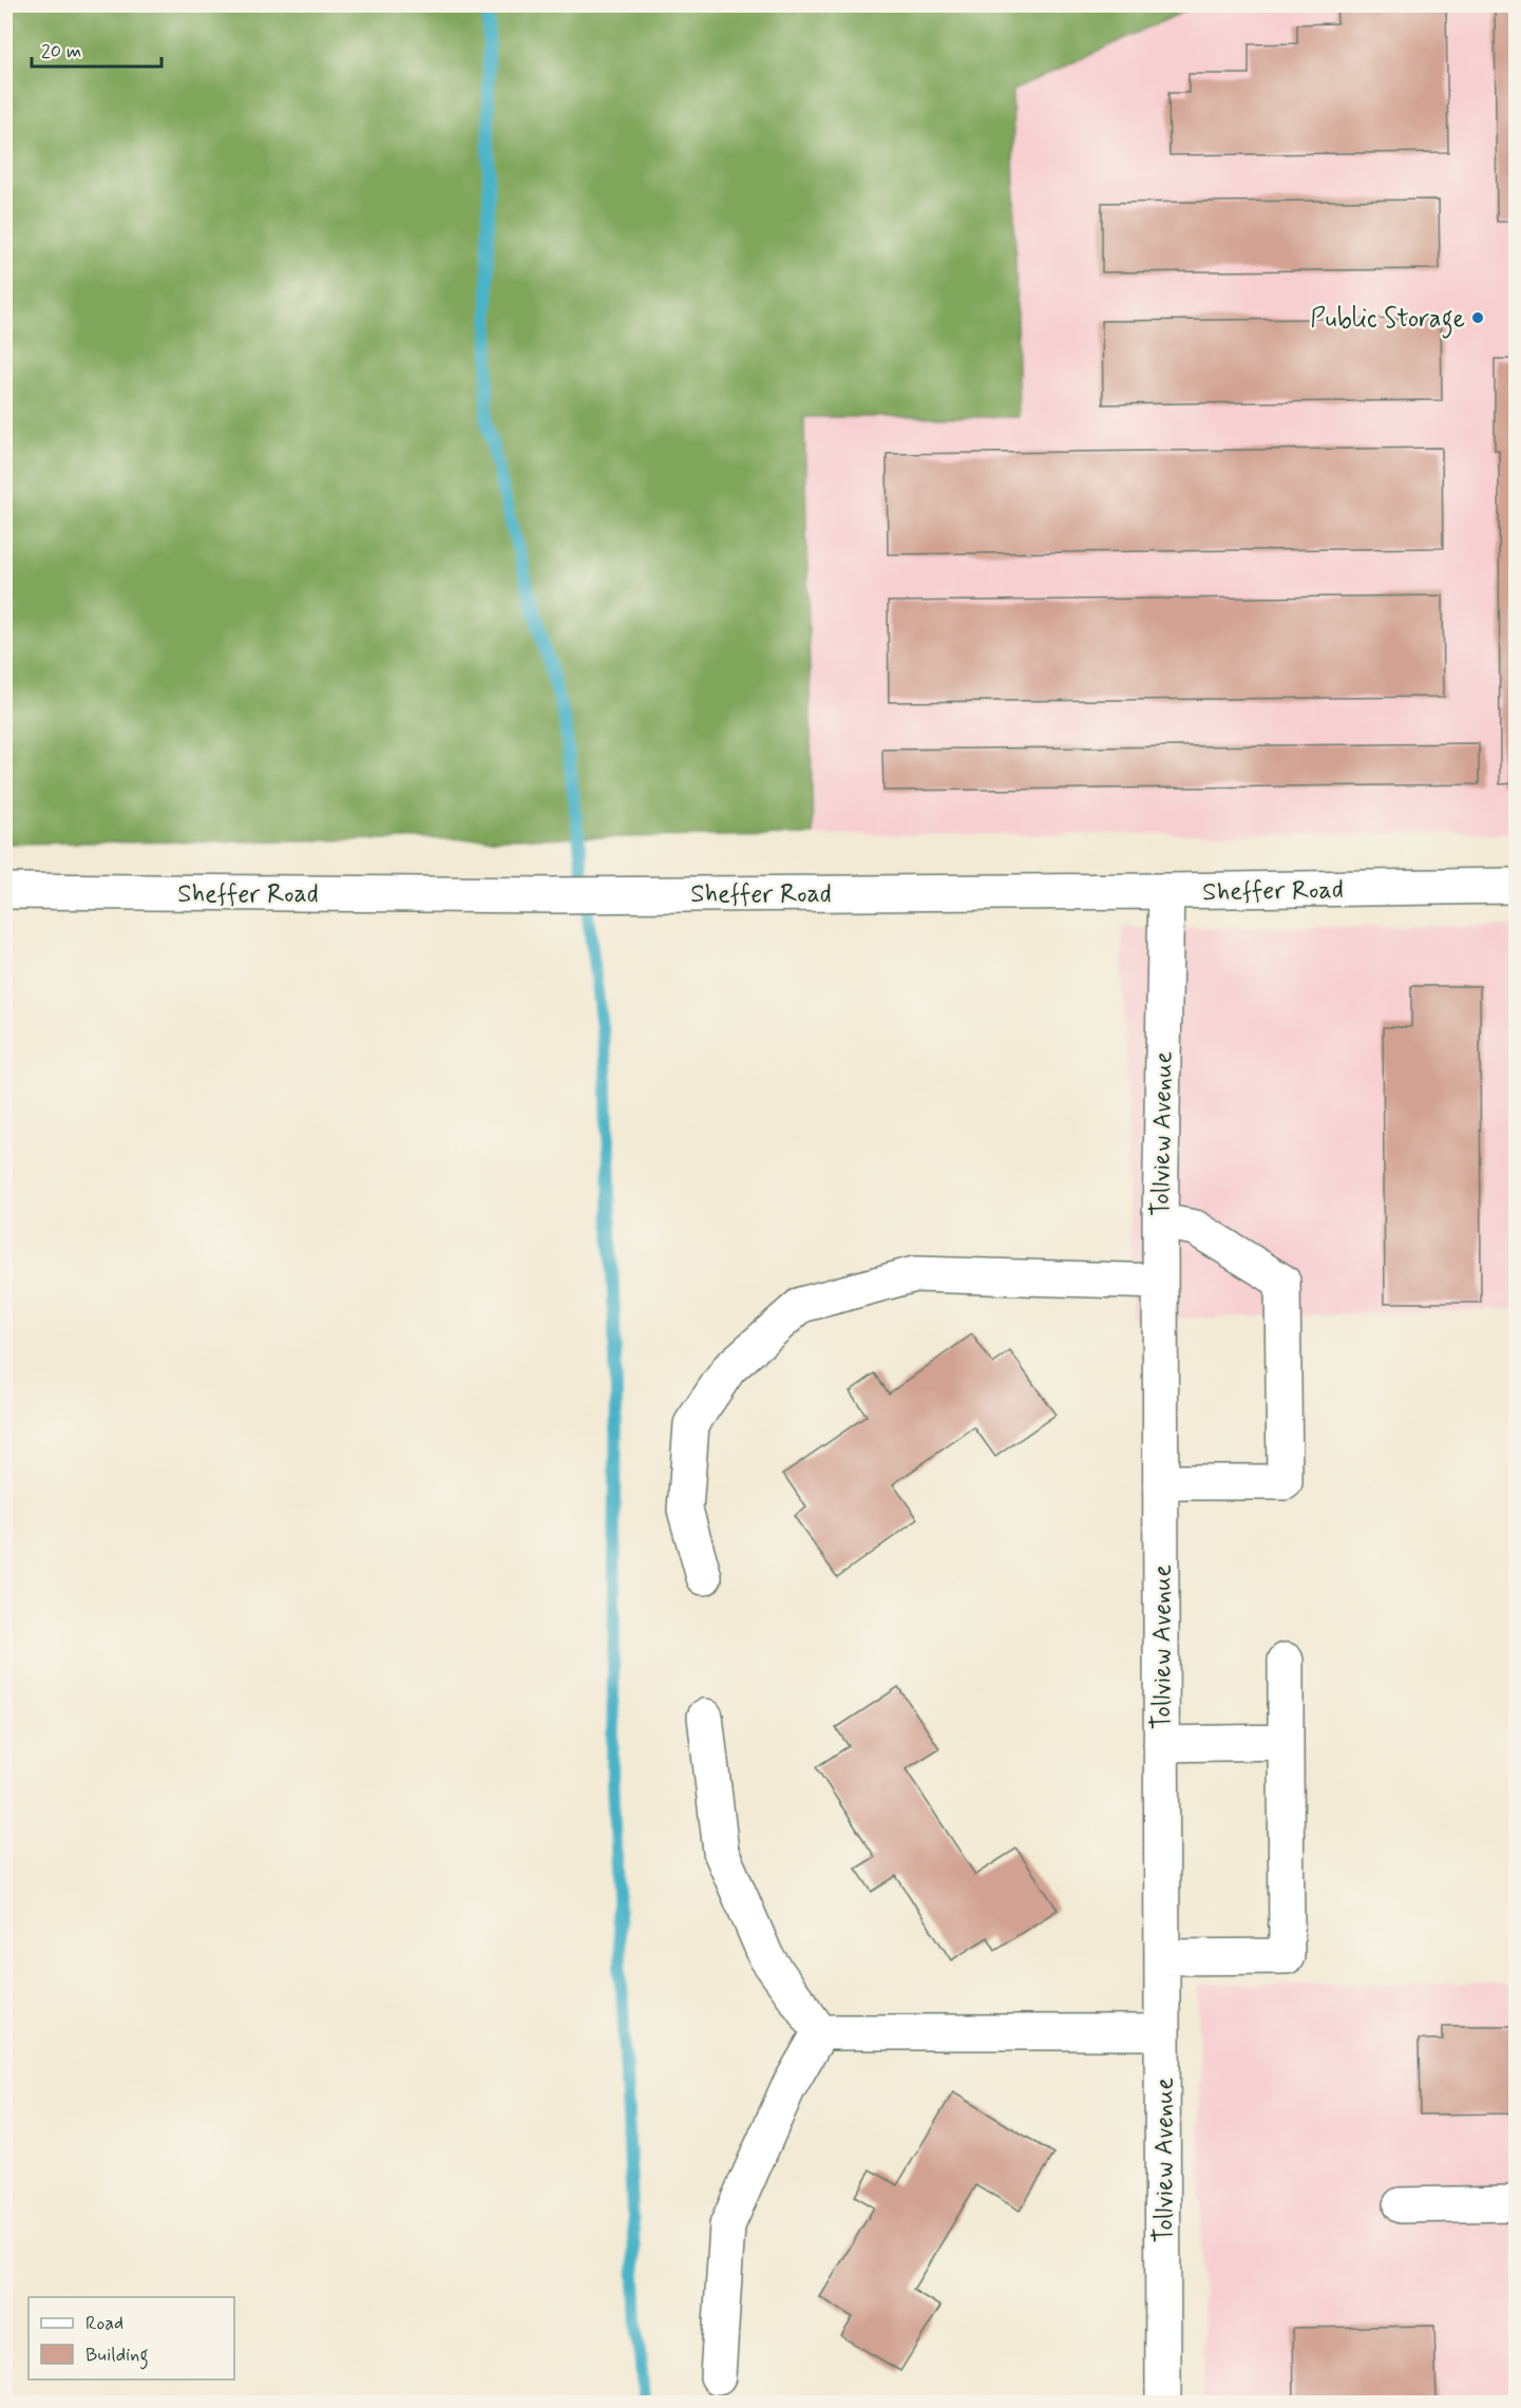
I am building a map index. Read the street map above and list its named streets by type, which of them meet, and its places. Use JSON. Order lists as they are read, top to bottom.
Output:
{
  "streets": {
    "street": ["Sheffer Road", "Tollview Avenue"]
  },
  "crossings": [
    ["Sheffer Road", "Tollview Avenue"]
  ],
  "places": ["Public Storage"],
  "legend": ["Road", "Building"],
  "scale_bar": "20 m"
}
